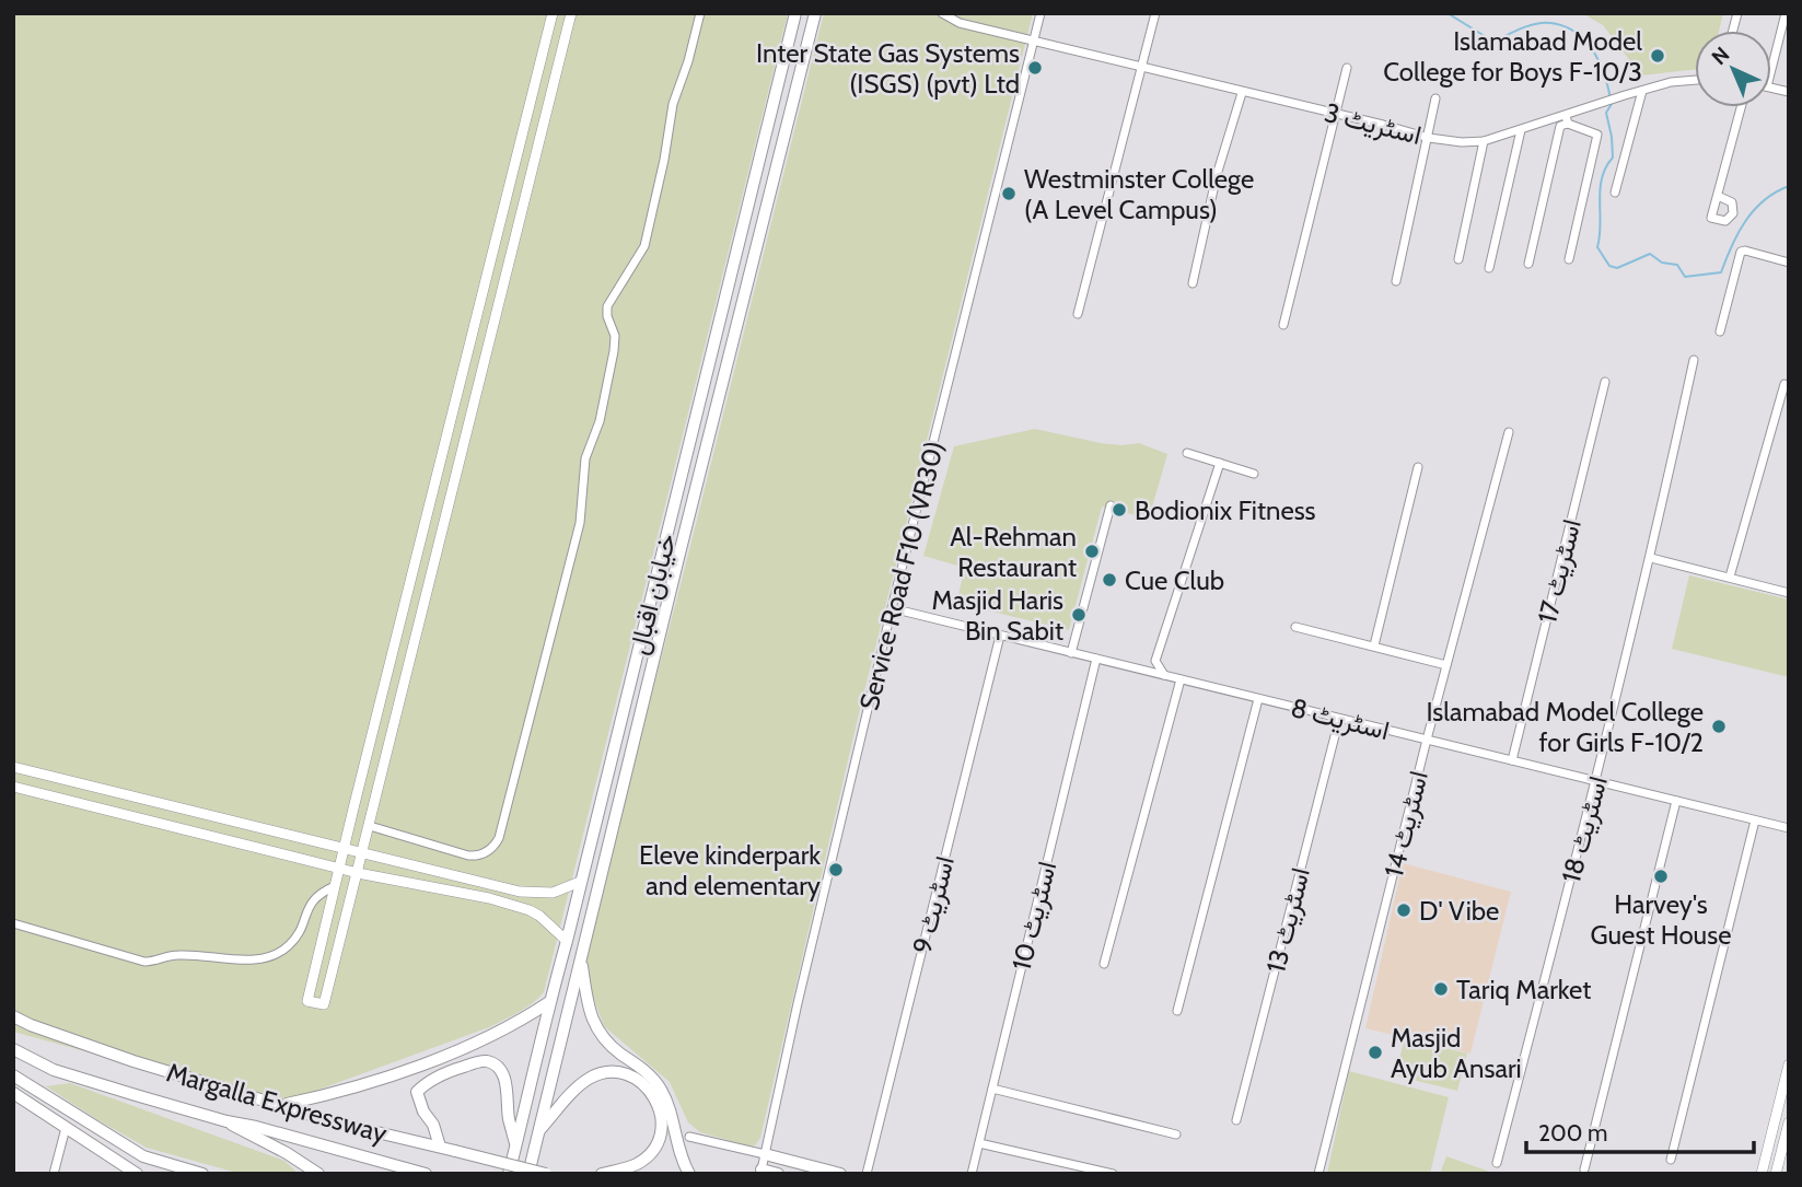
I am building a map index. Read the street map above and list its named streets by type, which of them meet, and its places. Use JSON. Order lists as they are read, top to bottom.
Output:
{
  "streets": {
    "main road": ["خیابان اقبال", "Margalla Expressway"],
    "street": [
      "اسٹریٹ 3",
      "اسٹریٹ 17",
      "Service Road F10 (VR30)",
      "اسٹریٹ 8",
      "اسٹریٹ 14",
      "اسٹریٹ 18",
      "اسٹریٹ 9",
      "اسٹریٹ 10",
      "اسٹریٹ 13"
    ]
  },
  "crossings": [
    ["اسٹریٹ 3", "Service Road F10 (VR30)"],
    ["اسٹریٹ 17", "اسٹریٹ 8"],
    ["Service Road F10 (VR30)", "اسٹریٹ 8"],
    ["اسٹریٹ 8", "اسٹریٹ 14"],
    ["اسٹریٹ 8", "اسٹریٹ 18"],
    ["اسٹریٹ 8", "اسٹریٹ 9"],
    ["اسٹریٹ 8", "اسٹریٹ 10"],
    ["اسٹریٹ 8", "اسٹریٹ 13"]
  ],
  "places": [
    "Islamabad Model College for Boys F-10/3",
    "Inter State Gas Systems (ISGS) (pvt) Ltd",
    "Westminster College (A Level Campus)",
    "Bodionix Fitness",
    "Al-Rehman Restaurant",
    "Cue Club",
    "Masjid Haris Bin Sabit",
    "Islamabad Model College for Girls F-10/2",
    "Eleve kinderpark and elementary",
    "Harvey's Guest House",
    "D' Vibe",
    "Tariq Market",
    "Masjid Ayub Ansari"
  ],
  "scale_bar": "200 m",
  "north": "top left"
}
